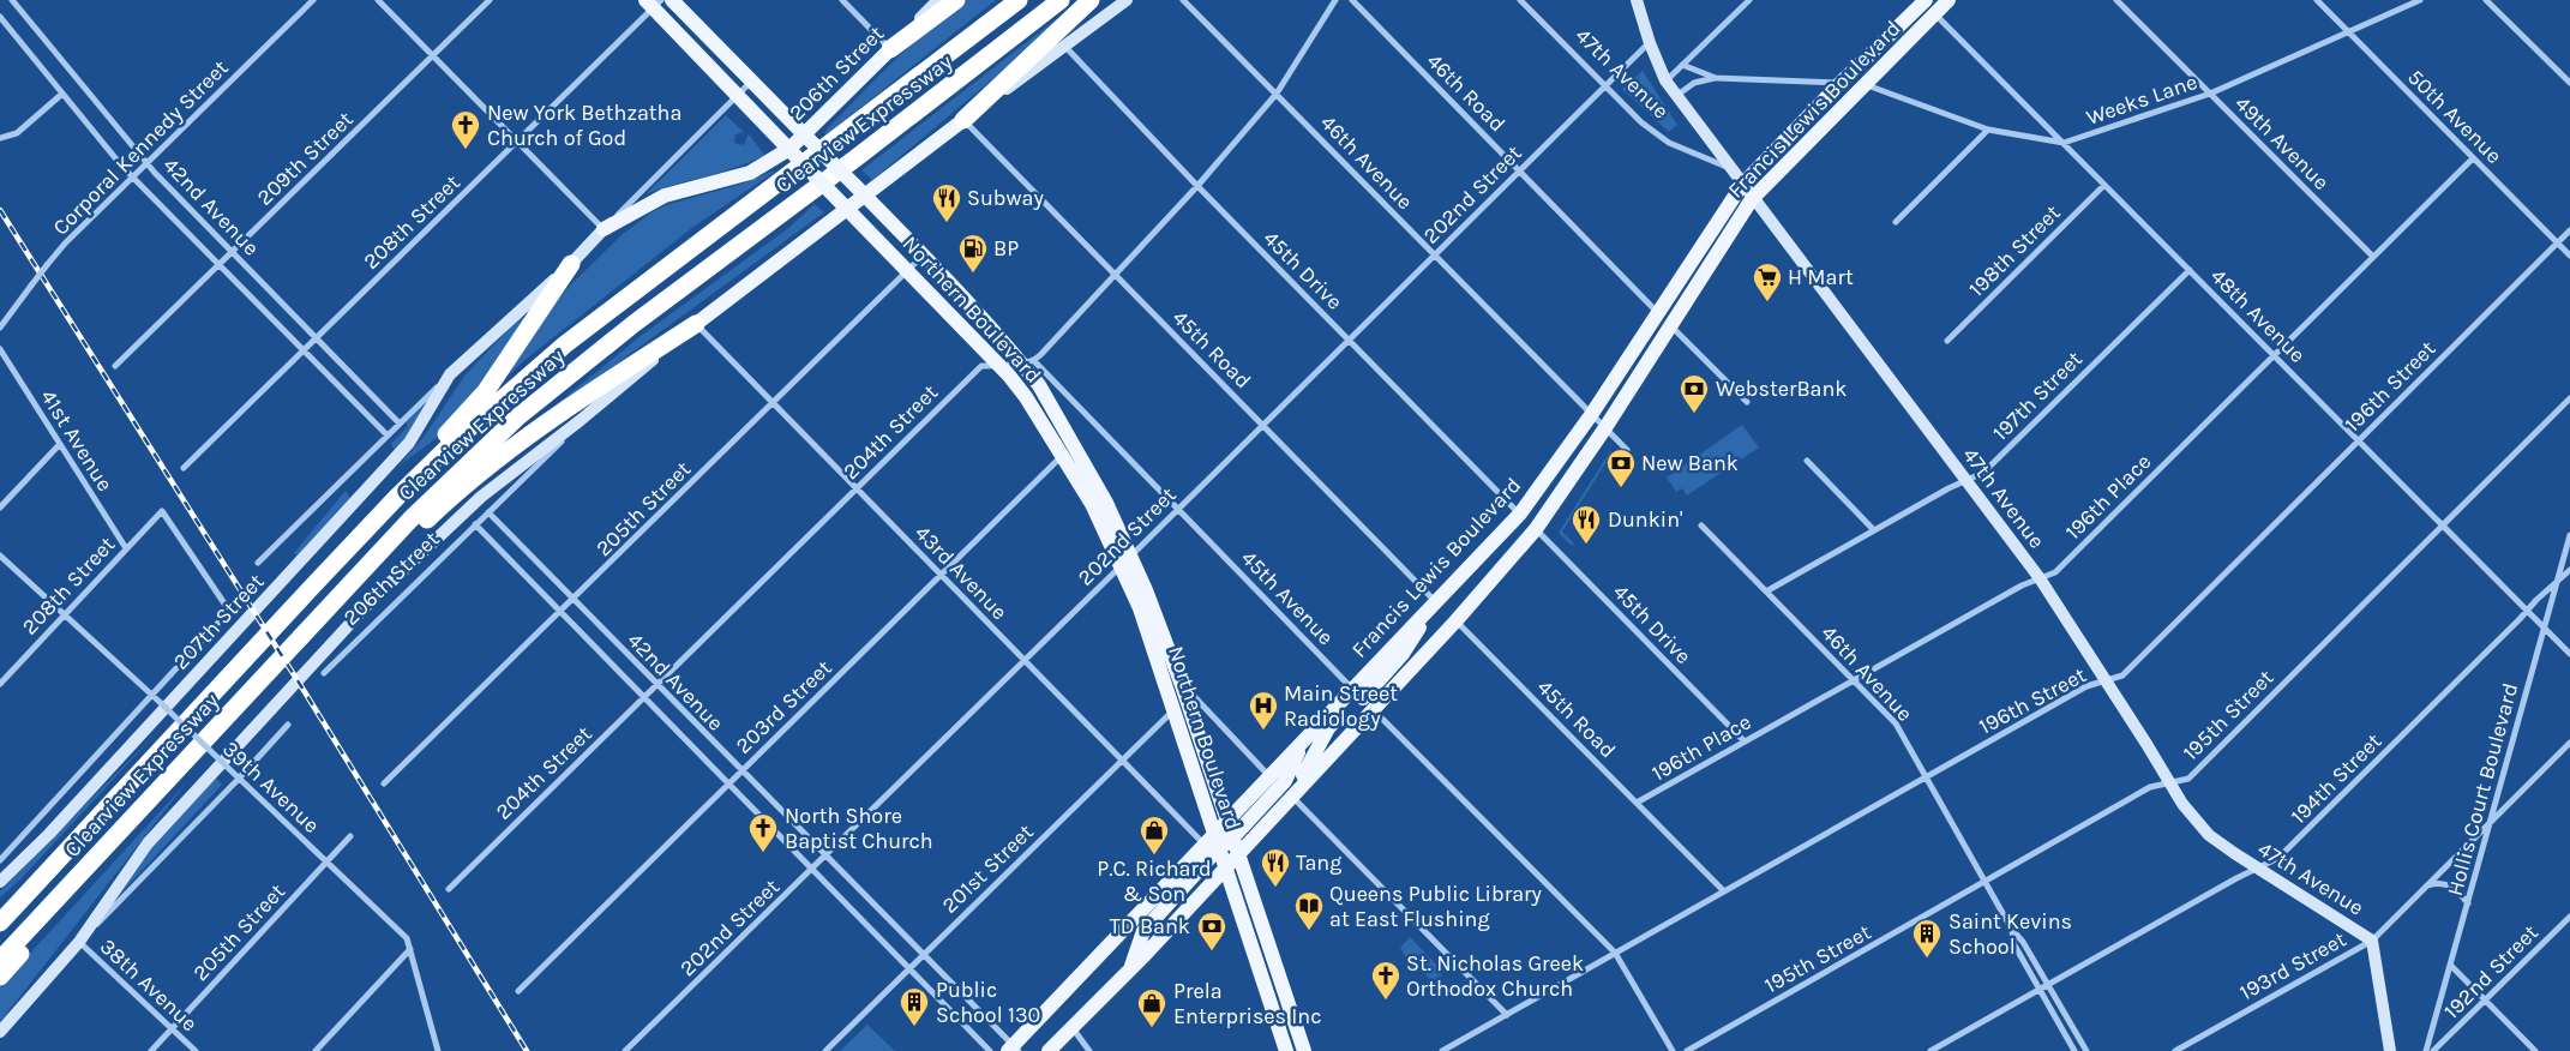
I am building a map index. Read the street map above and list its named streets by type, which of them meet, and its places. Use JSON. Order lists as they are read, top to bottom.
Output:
{
  "streets": {
    "highway": ["Clearview Expressway"],
    "main road": ["206th Street", "Francis Lewis Boulevard", "Northern Boulevard"],
    "street": [
      "47th Avenue",
      "46th Road",
      "Weeks Lane",
      "50th Avenue",
      "49th Avenue",
      "Corporal Kennedy Street",
      "209th Street",
      "46th Avenue",
      "202nd Street",
      "42nd Avenue",
      "208th Street",
      "198th Street",
      "45th Drive",
      "48th Avenue",
      "45th Road",
      "196th Street",
      "197th Street",
      "204th Street",
      "41st Avenue",
      "196th Place",
      "205th Street",
      "43rd Avenue",
      "45th Avenue",
      "207th Street",
      "203rd Street",
      "195th Street",
      "194th Street",
      "39th Avenue",
      "Hollis Court Boulevard",
      "201st Street",
      "193rd Street",
      "192nd Street",
      "38th Avenue"
    ]
  },
  "crossings": [
    ["206th Street", "42nd Avenue"],
    ["206th Street", "Northern Boulevard"],
    ["47th Avenue", "Francis Lewis Boulevard"],
    ["47th Avenue", "202nd Street"],
    ["47th Avenue", "196th Street"],
    ["47th Avenue", "197th Street"],
    ["47th Avenue", "196th Place"],
    ["47th Avenue", "195th Street"],
    ["47th Avenue", "194th Street"],
    ["47th Avenue", "193rd Street"],
    ["46th Road", "Francis Lewis Boulevard"],
    ["46th Road", "202nd Street"],
    ["Weeks Lane", "Francis Lewis Boulevard"],
    ["Weeks Lane", "50th Avenue"],
    ["Weeks Lane", "49th Avenue"],
    ["Weeks Lane", "48th Avenue"],
    ["Francis Lewis Boulevard", "46th Avenue"],
    ["Francis Lewis Boulevard", "42nd Avenue"],
    ["Francis Lewis Boulevard", "45th Drive"],
    ["Francis Lewis Boulevard", "Northern Boulevard"],
    ["Francis Lewis Boulevard", "48th Avenue"],
    ["Francis Lewis Boulevard", "45th Road"],
    ["Francis Lewis Boulevard", "43rd Avenue"],
    ["Francis Lewis Boulevard", "45th Avenue"],
    ["50th Avenue", "196th Street"],
    ["50th Avenue", "196th Place"],
    ["49th Avenue", "196th Place"],
    ["Corporal Kennedy Street", "42nd Avenue"],
    ["209th Street", "42nd Avenue"],
    ["46th Avenue", "202nd Street"],
    ["46th Avenue", "196th Street"],
    ["46th Avenue", "197th Street"],
    ["46th Avenue", "196th Place"],
    ["46th Avenue", "195th Street"],
    ["46th Avenue", "194th Street"],
    ["202nd Street", "42nd Avenue"],
    ["202nd Street", "45th Drive"],
    ["202nd Street", "Northern Boulevard"],
    ["202nd Street", "45th Road"],
    ["202nd Street", "43rd Avenue"],
    ["202nd Street", "45th Avenue"],
    ["42nd Avenue", "208th Street"],
    ["42nd Avenue", "204th Street"],
    ["42nd Avenue", "205th Street"],
    ["42nd Avenue", "203rd Street"],
    ["42nd Avenue", "201st Street"],
    ["208th Street", "Northern Boulevard"],
    ["208th Street", "41st Avenue"],
    ["208th Street", "39th Avenue"],
    ["198th Street", "48th Avenue"],
    ["45th Drive", "196th Place"],
    ["Northern Boulevard", "204th Street"],
    ["Northern Boulevard", "205th Street"],
    ["Northern Boulevard", "43rd Avenue"],
    ["Northern Boulevard", "45th Avenue"],
    ["Northern Boulevard", "203rd Street"],
    ["Northern Boulevard", "201st Street"],
    ["48th Avenue", "196th Street"],
    ["48th Avenue", "197th Street"],
    ["48th Avenue", "196th Place"],
    ["48th Avenue", "195th Street"],
    ["48th Avenue", "194th Street"],
    ["48th Avenue", "Hollis Court Boulevard"],
    ["45th Road", "196th Street"],
    ["45th Road", "196th Place"],
    ["196th Street", "45th Avenue"],
    ["204th Street", "43rd Avenue"],
    ["204th Street", "45th Avenue"],
    ["205th Street", "43rd Avenue"],
    ["205th Street", "39th Avenue"],
    ["205th Street", "38th Avenue"],
    ["43rd Avenue", "203rd Street"],
    ["43rd Avenue", "201st Street"],
    ["194th Street", "Hollis Court Boulevard"],
    ["Hollis Court Boulevard", "193rd Street"]
  ],
  "places": {
    "church": ["New York Bethzatha Church of God", "North Shore Baptist Church", "St. Nicholas Greek Orthodox Church"],
    "restaurant": ["Subway", "Dunkin'", "Tang"],
    "fuel station": ["BP"],
    "supermarket": ["H Mart"],
    "bank": ["WebsterBank", "New Bank", "TD Bank"],
    "hospital": ["Main Street Radiology"],
    "shop": ["P.C. Richard & Son", "Prela Enterprises Inc"],
    "library": ["Queens Public Library at East Flushing"],
    "building": ["Saint Kevins School", "Public School 130"]
  }
}
